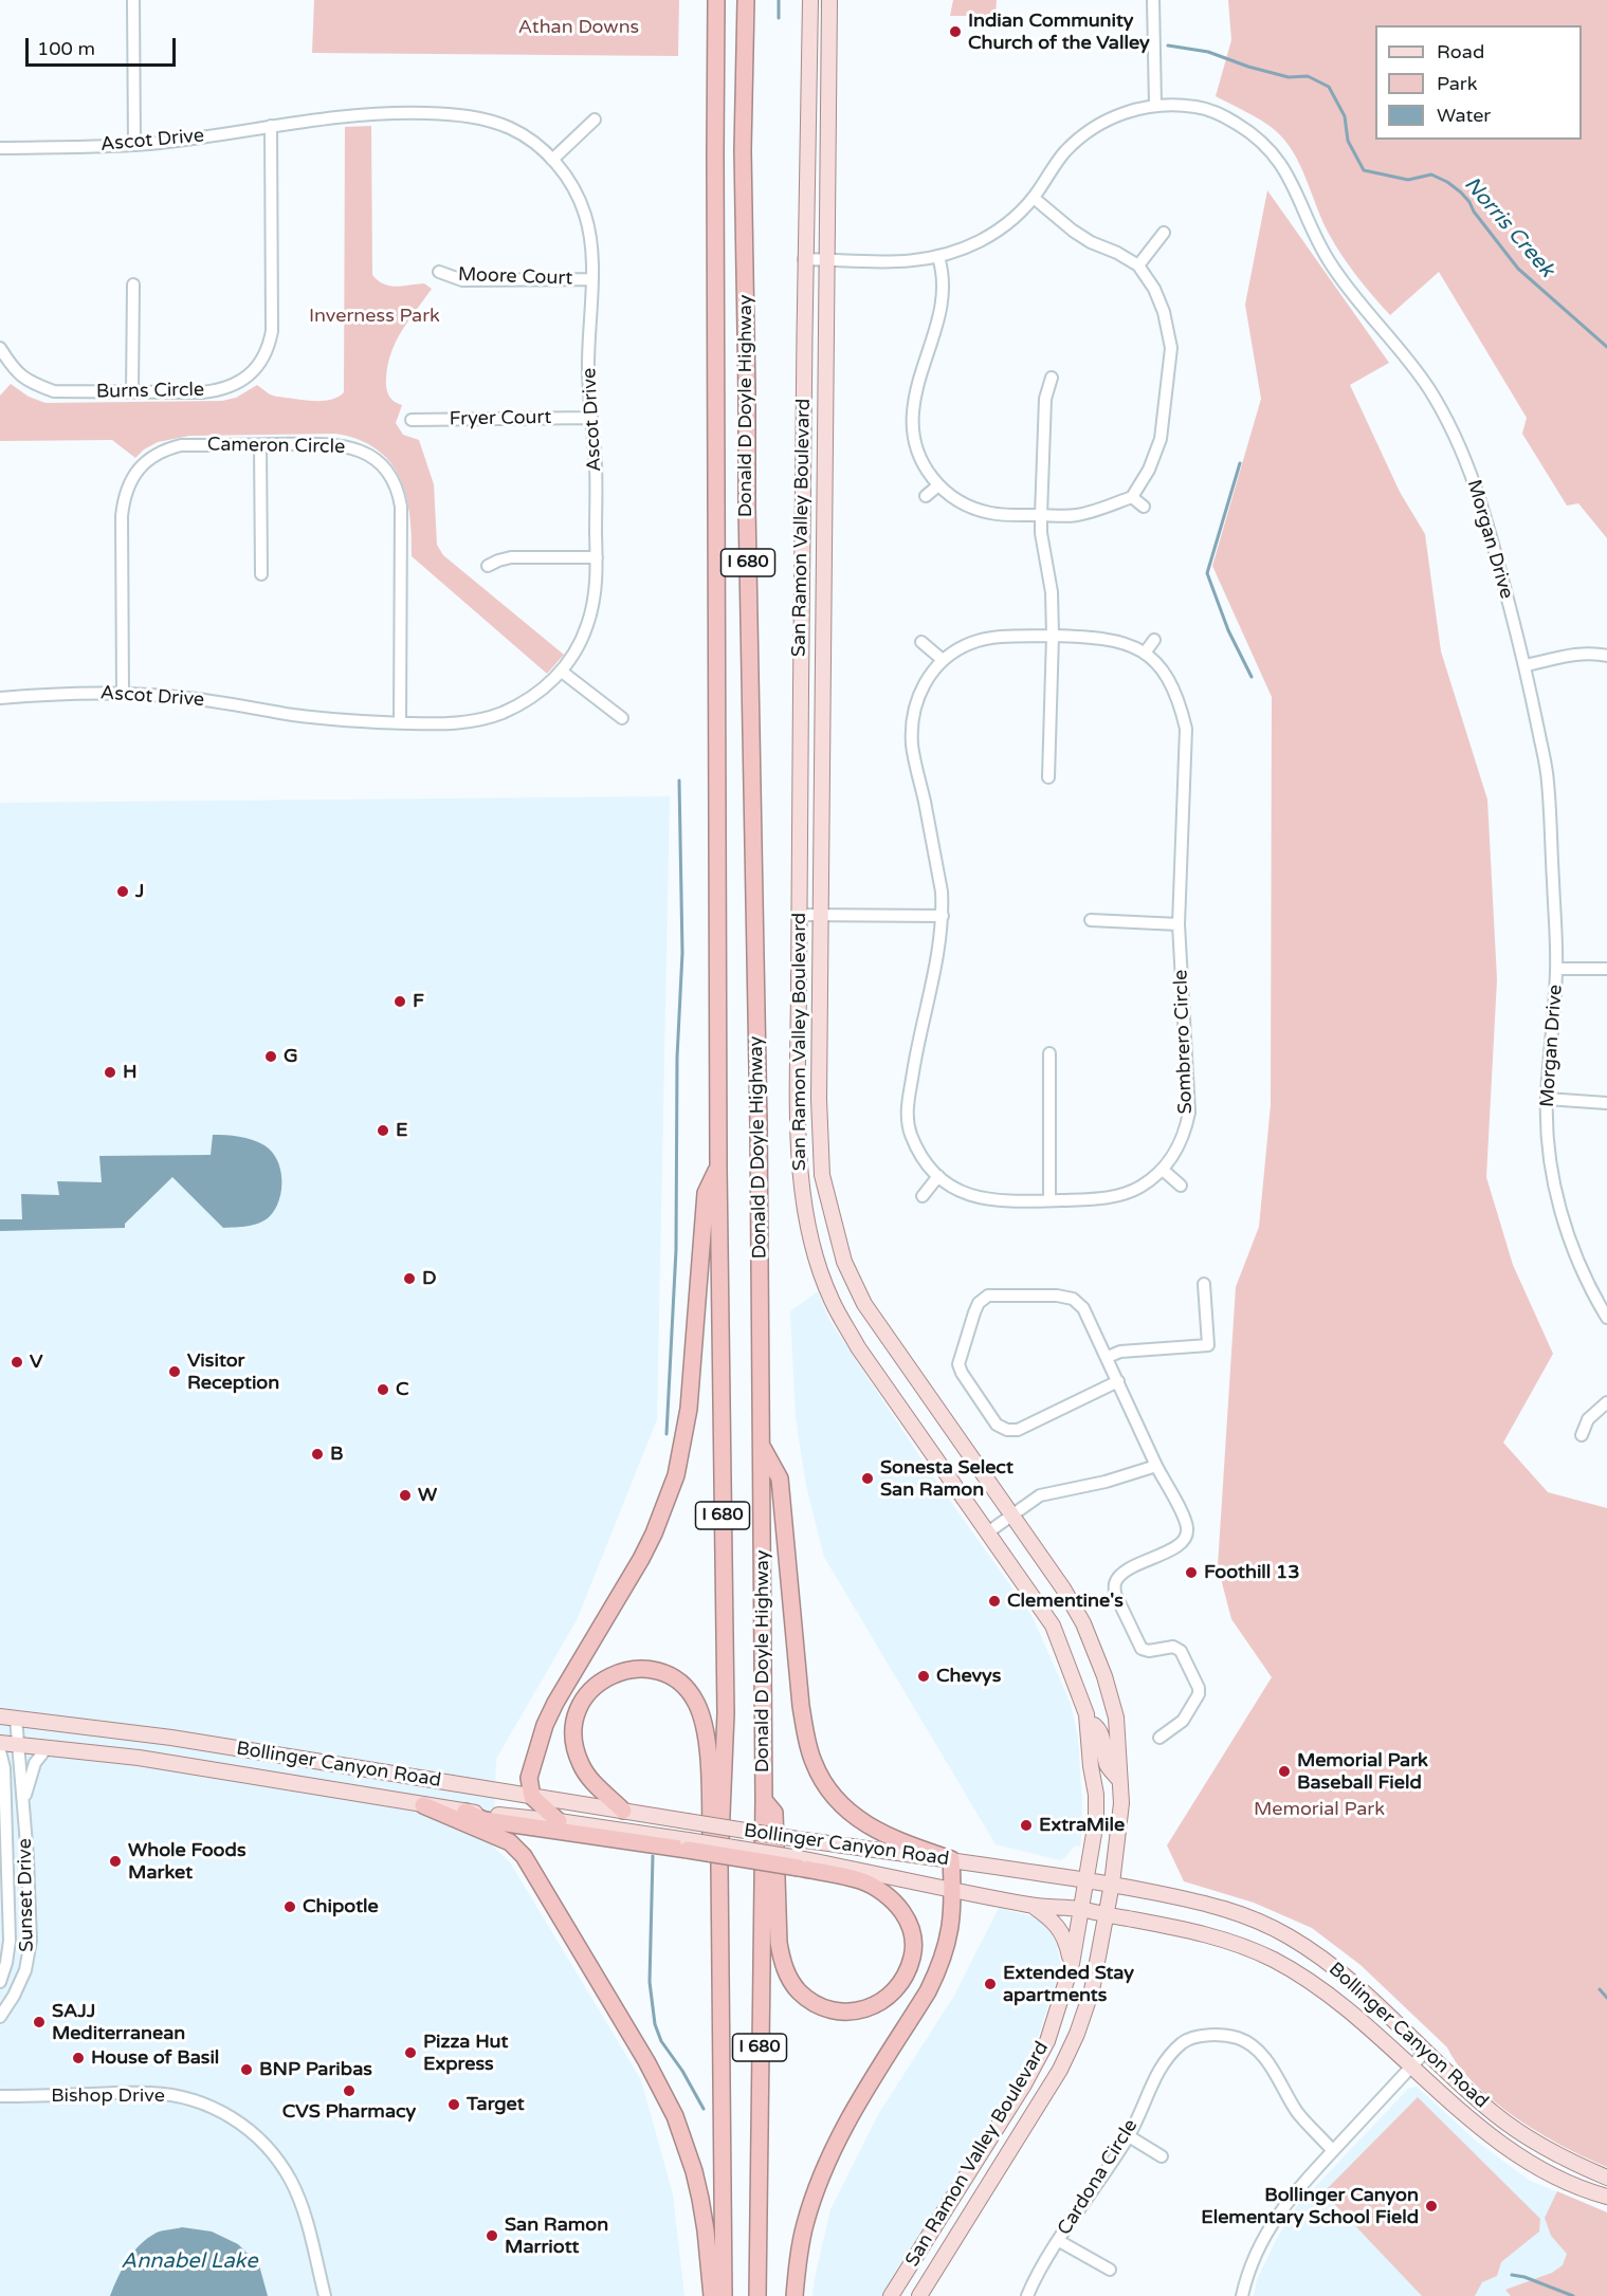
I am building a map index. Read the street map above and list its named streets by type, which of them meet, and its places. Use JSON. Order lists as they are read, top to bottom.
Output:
{
  "streets": {
    "highway": ["Donald D Doyle Highway", "I 680"],
    "main road": ["San Ramon Valley Boulevard", "Bollinger Canyon Road"],
    "street": [
      "Ascot Drive",
      "Moore Court",
      "Burns Circle",
      "Fryer Court",
      "Cameron Circle",
      "Morgan Drive",
      "Sombrero Circle",
      "Sunset Drive",
      "Bishop Drive",
      "Cardona Circle"
    ]
  },
  "crossings": [
    ["Ascot Drive", "Moore Court"],
    ["Ascot Drive", "Burns Circle"],
    ["Ascot Drive", "Fryer Court"],
    ["Ascot Drive", "Cameron Circle"],
    ["San Ramon Valley Boulevard", "Morgan Drive"],
    ["San Ramon Valley Boulevard", "Bollinger Canyon Road"],
    ["Bollinger Canyon Road", "Sunset Drive"]
  ],
  "water": ["Norris Creek", "Annabel Lake"],
  "parks": ["Athan Downs", "Inverness Park", "Memorial Park"],
  "places": [
    "Indian Community Church of the Valley",
    "J",
    "F",
    "G",
    "H",
    "E",
    "D",
    "V",
    "Visitor Reception",
    "C",
    "B",
    "Sonesta Select San Ramon",
    "W",
    "Foothill 13",
    "Clementine's",
    "Chevys",
    "Memorial Park Baseball Field",
    "ExtraMile",
    "Whole Foods Market",
    "Chipotle",
    "Extended Stay apartments",
    "SAJJ Mediterranean",
    "Pizza Hut Express",
    "House of Basil",
    "BNP Paribas",
    "CVS Pharmacy",
    "Target",
    "Bollinger Canyon Elementary School Field",
    "San Ramon Marriott"
  ],
  "legend": ["Road", "Park", "Water"],
  "scale_bar": "100 m"
}
